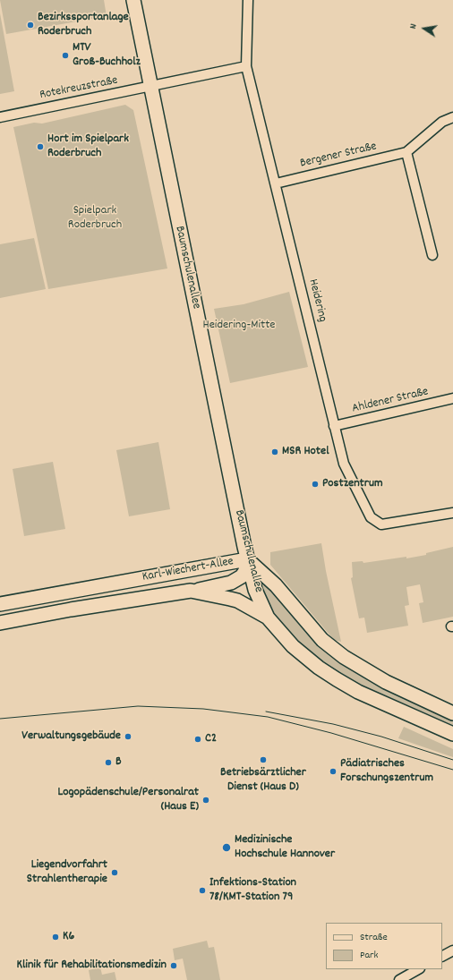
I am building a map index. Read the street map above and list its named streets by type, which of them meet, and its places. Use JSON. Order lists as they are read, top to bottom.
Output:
{
  "streets": {
    "main road": ["Baumschulenallee", "Karl-Wiechert-Allee"],
    "street": [
      "Rotekreuzstraße",
      "Bergener Straße",
      "Heidering",
      "Ahldener Straße"
    ]
  },
  "crossings": [
    ["Rotekreuzstraße", "Baumschulenallee"],
    ["Rotekreuzstraße", "Heidering"],
    ["Bergener Straße", "Heidering"],
    ["Baumschulenallee", "Karl-Wiechert-Allee"],
    ["Heidering", "Ahldener Straße"]
  ],
  "parks": ["Spielpark Roderbruch", "Heidering-Mitte"],
  "places": [
    "Bezirkssportanlage Roderbruch",
    "MTV Groß-Buchholz",
    "Hort im Spielpark Roderbruch",
    "MSR Hotel",
    "Postzentrum",
    "Verwaltungsgebäude",
    "C2",
    "Betriebsärztlicher Dienst (Haus D)",
    "B",
    "Pädiatrisches Forschungszentrum",
    "Logopädenschule/Personalrat (Haus E)",
    "Medizinische Hochschule Hannover",
    "Liegendvorfahrt Strahlentherapie",
    "Infektions-Station 78/KMT-Station 79",
    "K6",
    "Klinik für Rehabilitationsmedizin"
  ],
  "legend": ["Straße", "Park"],
  "north": "left"
}
